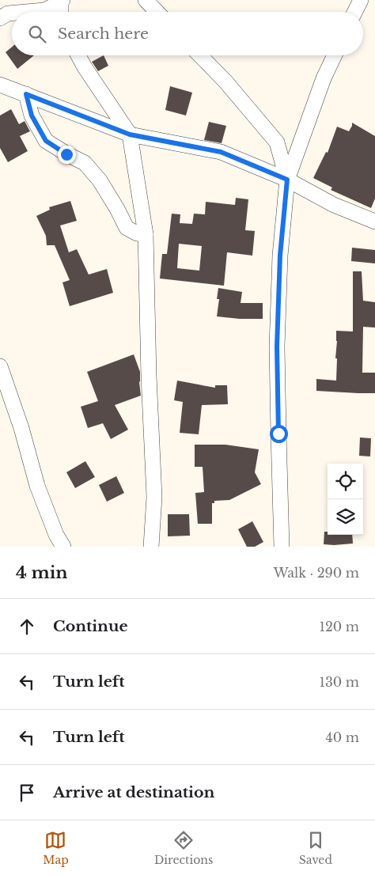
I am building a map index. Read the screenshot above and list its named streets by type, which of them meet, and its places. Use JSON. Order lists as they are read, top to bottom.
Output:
{
  "page": {
    "search": "Search here",
    "heading": ["4 min", "Walk · 290 m"],
    "list": [
      ["Continue", "120 m"],
      ["Turn left", "130 m"],
      ["Turn left", "40 m"],
      "Arrive at destination"
    ],
    "nav": ["Map", "Directions", "Saved"]
  }
}
